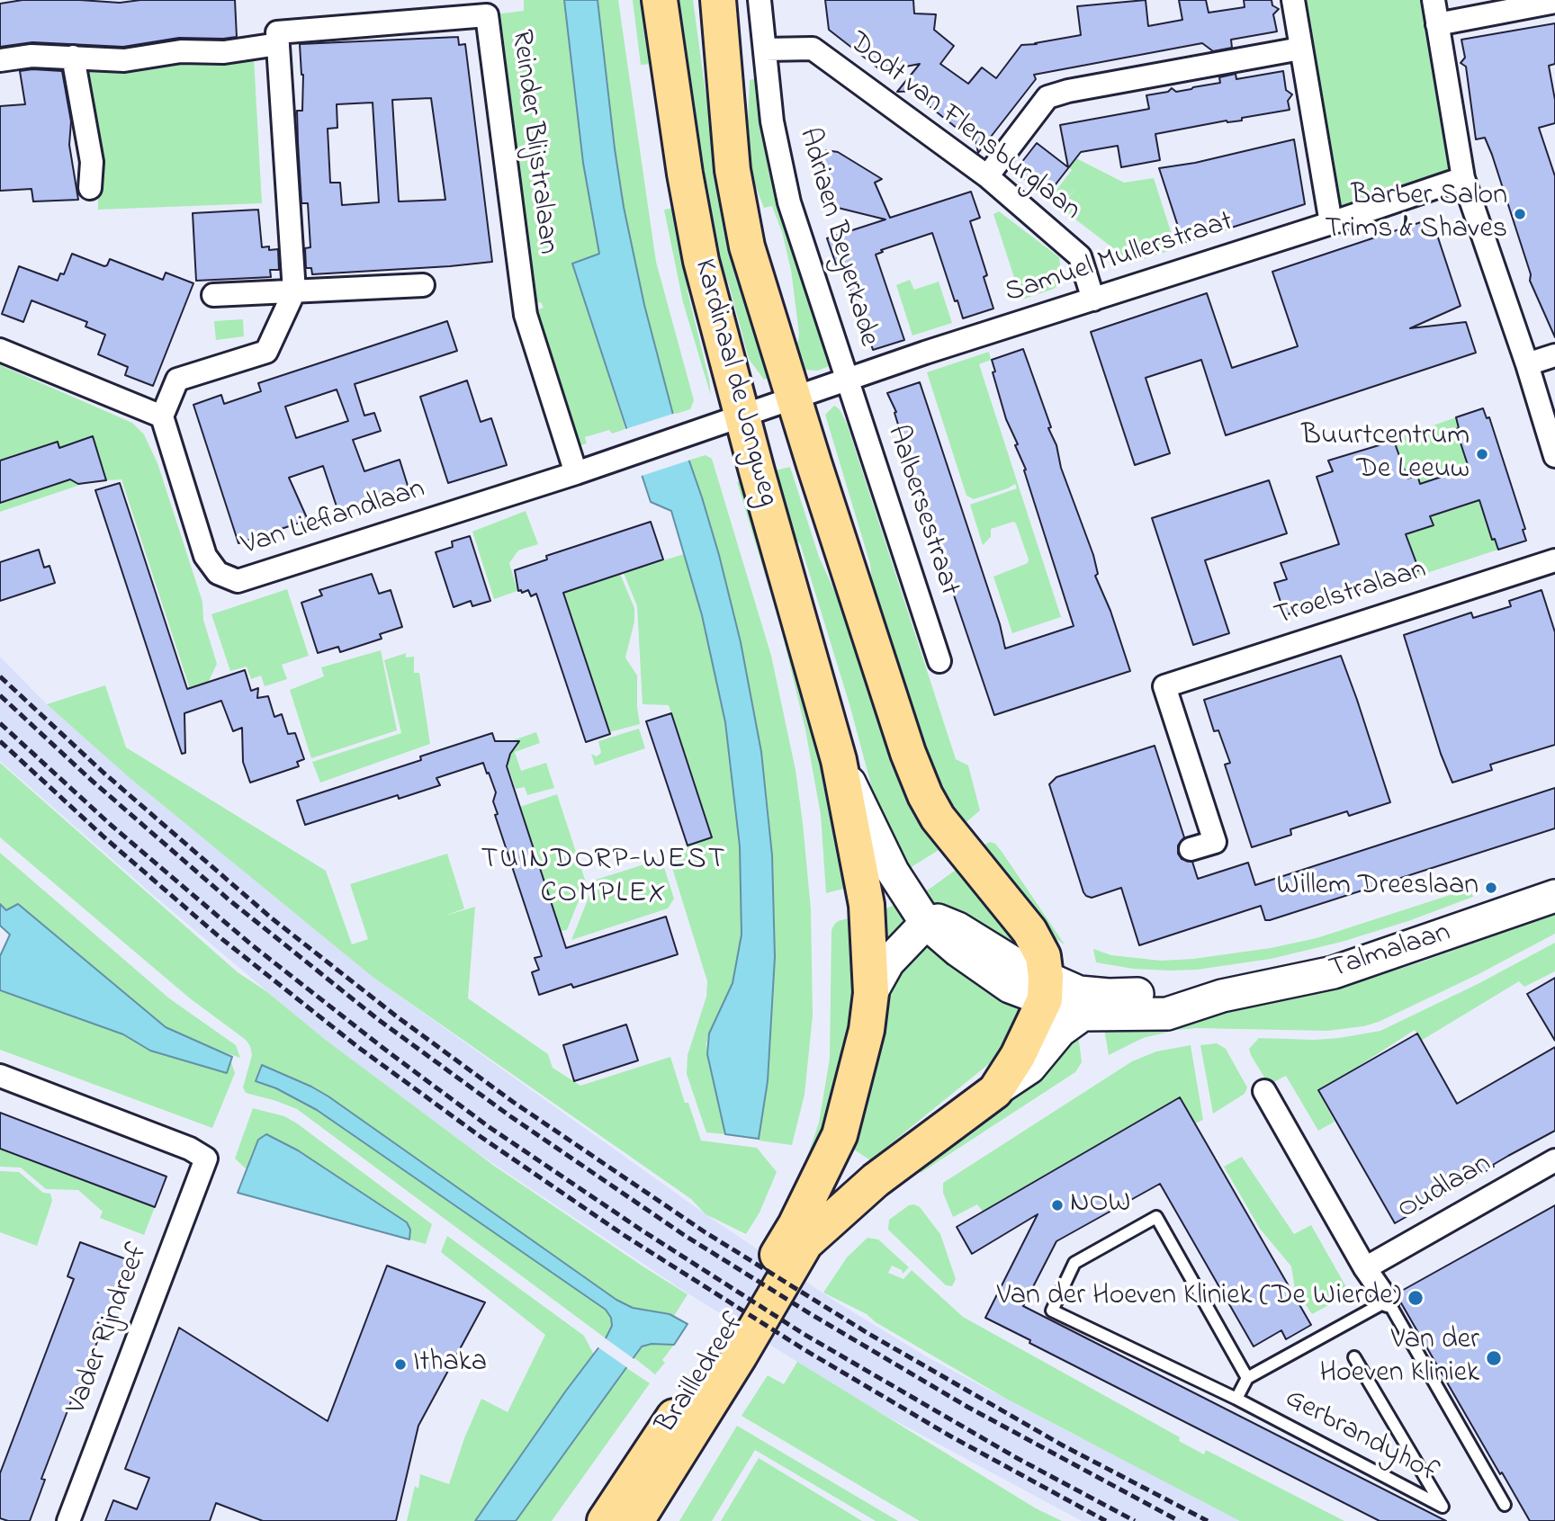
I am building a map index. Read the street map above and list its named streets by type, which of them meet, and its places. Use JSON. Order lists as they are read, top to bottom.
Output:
{
  "streets": {
    "main road": ["Kardinaal de Jongweg", "Talmalaan", "Brailledreef"],
    "street": [
      "Dodt van Flensburglaan",
      "Reinder Blijstralaan",
      "Adriaen Beyerkade",
      "Samuel Mullerstraat",
      "Aalbersestraat",
      "Van Lieflandlaan",
      "Troelstralaan",
      "Oudlaan",
      "Vader Rijndreef"
    ],
    "lane": ["Gerbrandyhof"]
  },
  "crossings": [
    ["Dodt van Flensburglaan", "Adriaen Beyerkade"],
    ["Dodt van Flensburglaan", "Samuel Mullerstraat"],
    ["Reinder Blijstralaan", "Van Lieflandlaan"],
    ["Adriaen Beyerkade", "Samuel Mullerstraat"],
    ["Adriaen Beyerkade", "Aalbersestraat"],
    ["Samuel Mullerstraat", "Kardinaal de Jongweg"],
    ["Samuel Mullerstraat", "Aalbersestraat"],
    ["Samuel Mullerstraat", "Van Lieflandlaan"],
    ["Kardinaal de Jongweg", "Van Lieflandlaan"],
    ["Kardinaal de Jongweg", "Brailledreef"]
  ],
  "districts": ["TUINDORP-WEST COMPLEX"],
  "places": [
    "Barber Salon Trims & Shaves",
    "Buurtcentrum De Leeuw",
    "Willem Dreeslaan",
    "NOW",
    "Van der Hoeven Kliniek (De Wierde)",
    "Van der Hoeven Kliniek",
    "Ithaka"
  ]
}
